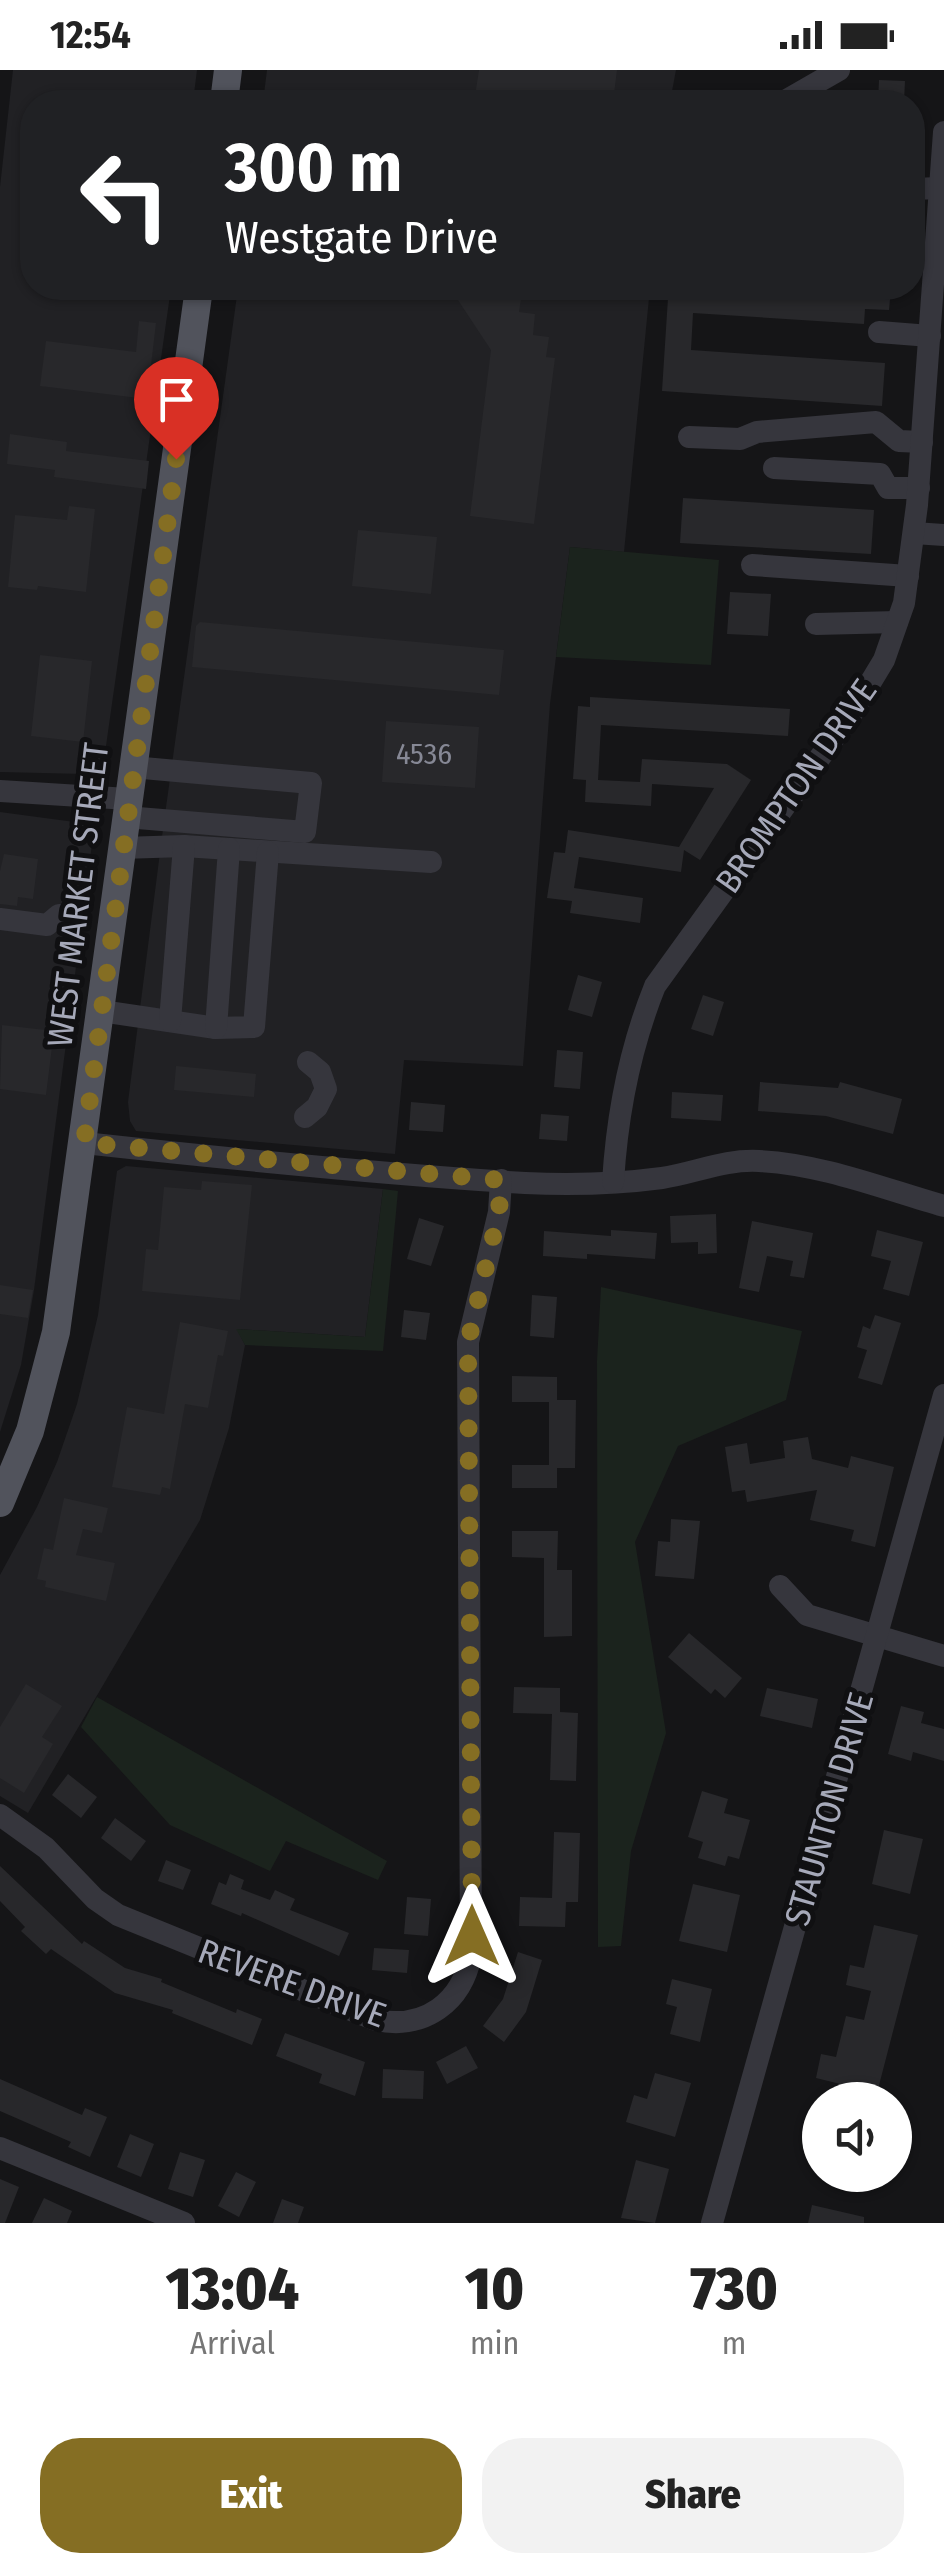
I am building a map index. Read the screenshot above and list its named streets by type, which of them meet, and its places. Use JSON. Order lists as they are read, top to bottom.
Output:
{
  "streets": {
    "main road": ["WEST MARKET STREET"],
    "street": ["BROMPTON DRIVE", "STAUNTON DRIVE", "REVERE DRIVE"]
  },
  "house_numbers": ["4536"],
  "page": {
    "status": "12:54",
    "turn": ["300 m", "Westgate Drive"],
    "eta": [
      "13:04",
      "Arrival",
      "10",
      "min",
      "730",
      "m"
    ],
    "buttons": ["Exit", "Share"]
  }
}
